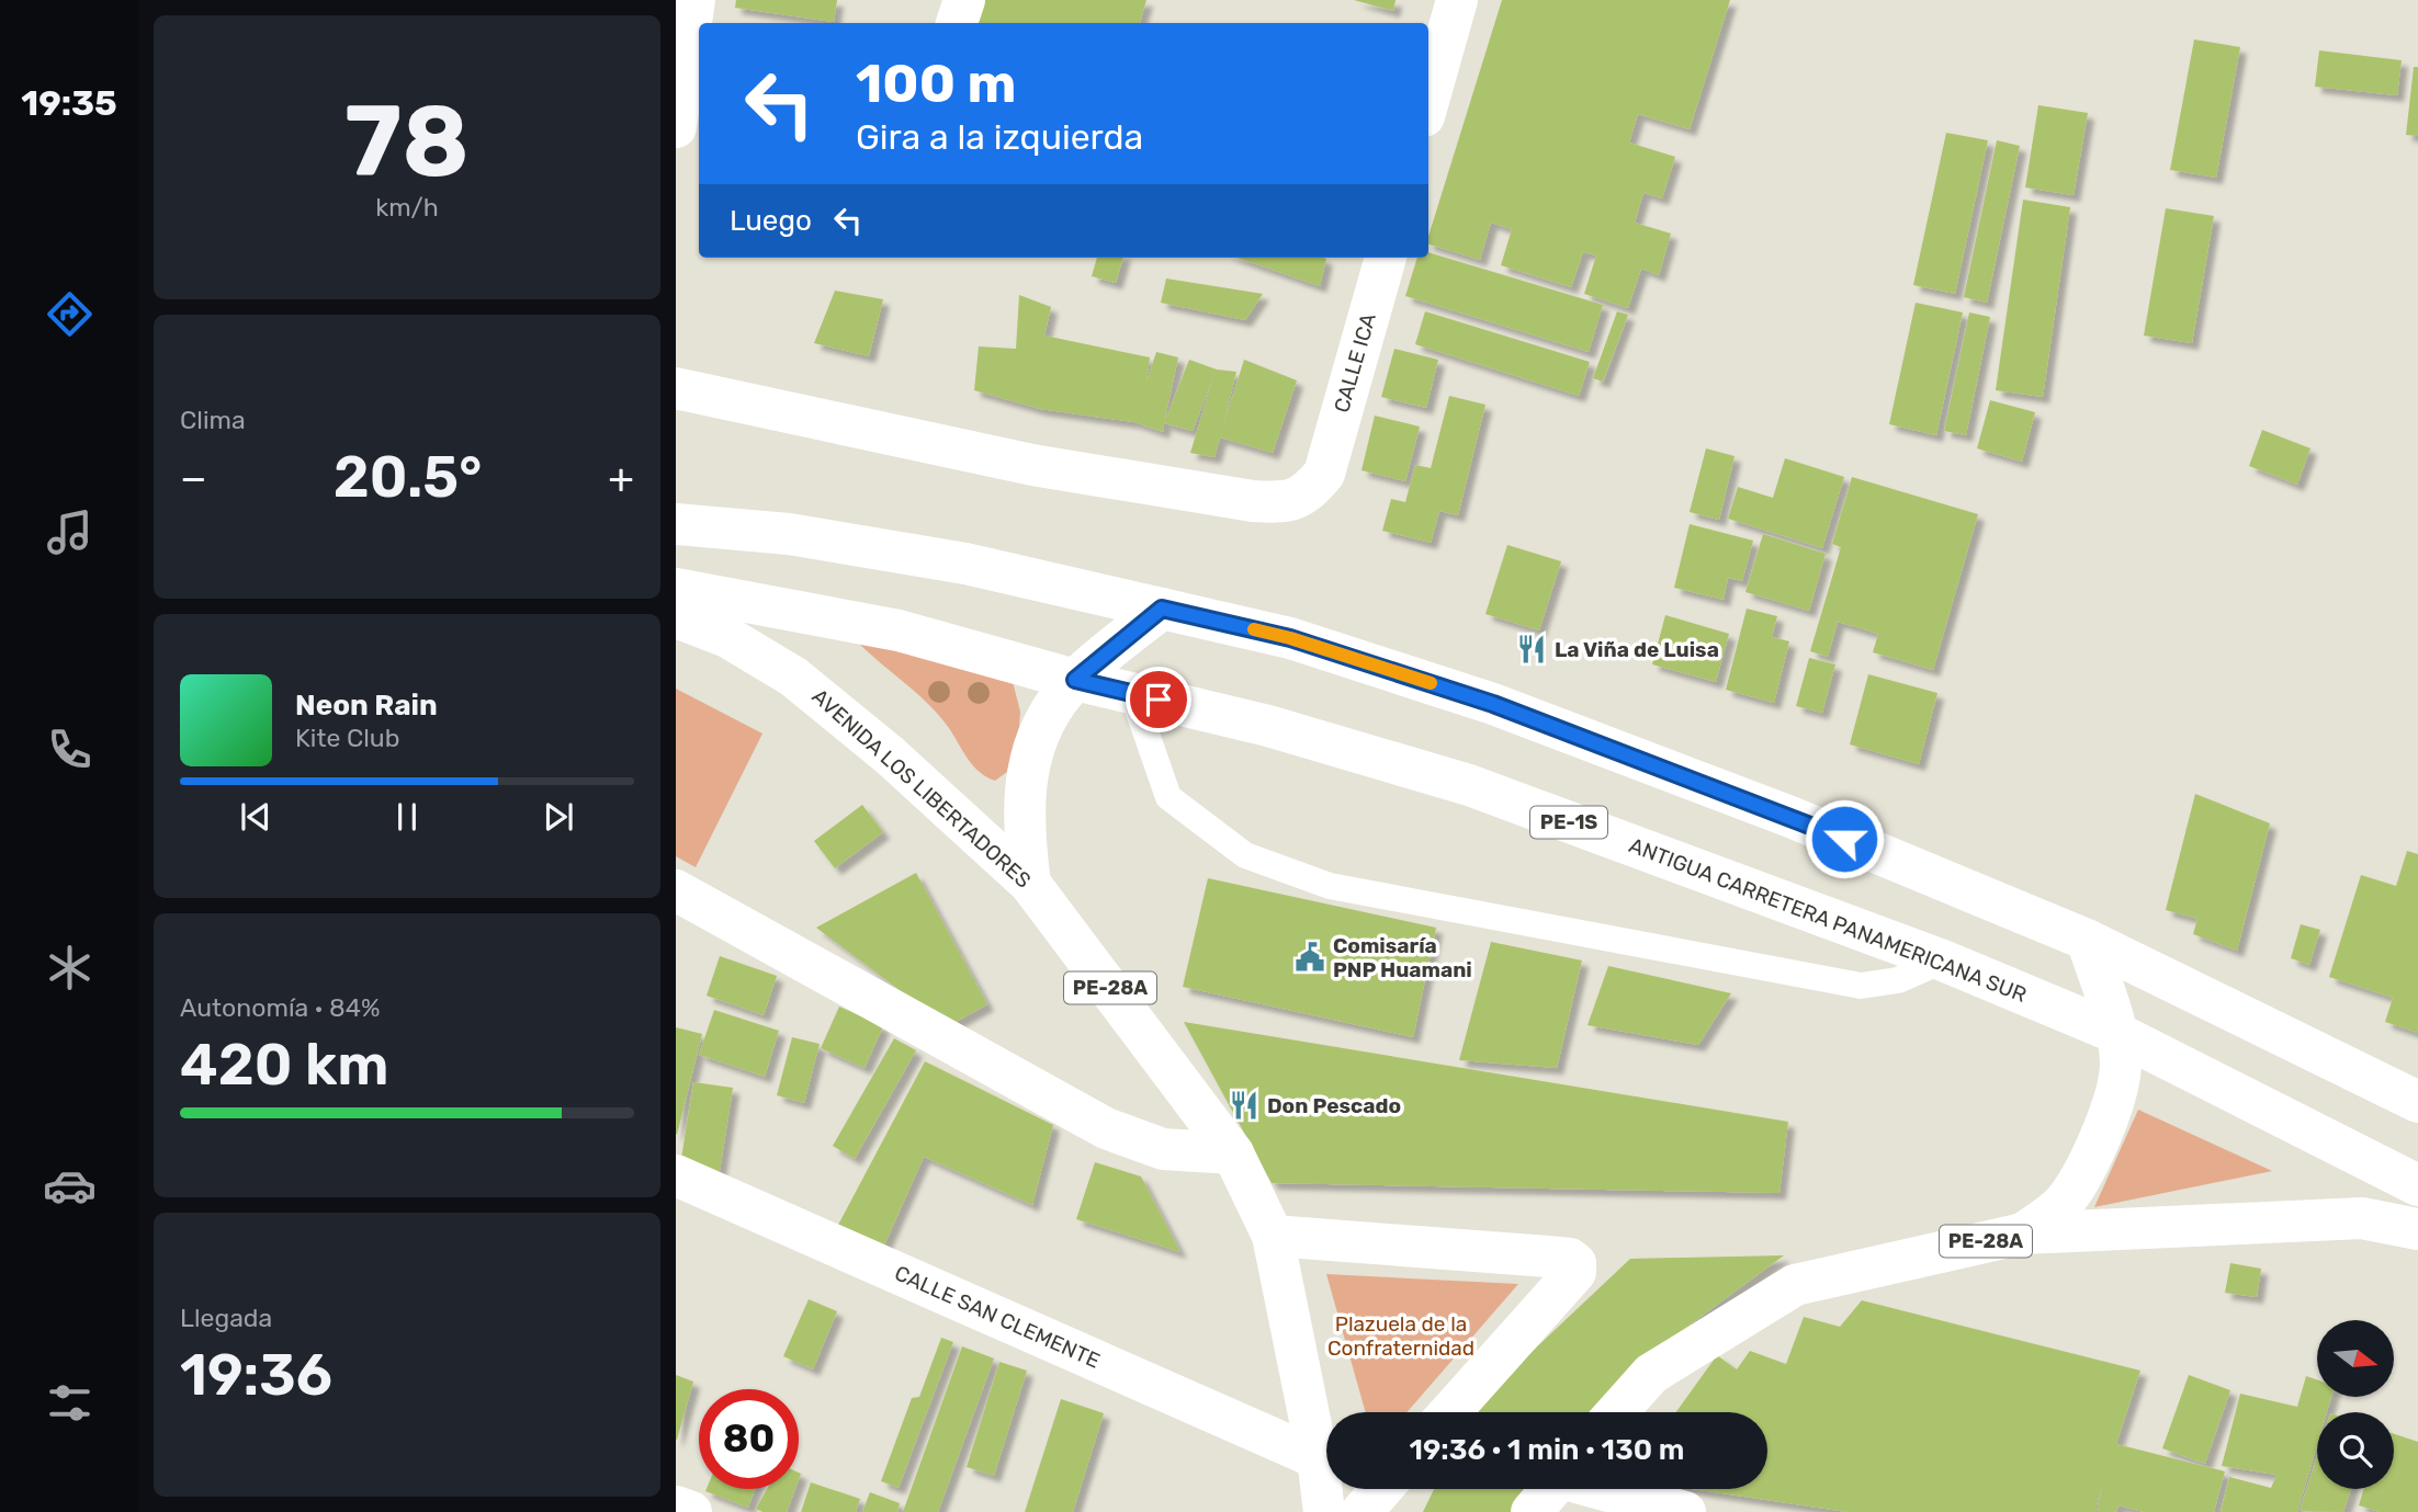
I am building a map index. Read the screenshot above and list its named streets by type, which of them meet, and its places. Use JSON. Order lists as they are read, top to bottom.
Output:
{
  "streets": {
    "main road": [
      "CALLE ICA",
      "AVENIDA LOS LIBERTADORES",
      "PE-1S",
      "ANTIGUA CARRETERA PANAMERICANA SUR",
      "PE-28A",
      "CALLE SAN CLEMENTE"
    ]
  },
  "crossings": [
    ["AVENIDA LOS LIBERTADORES", "PE-28A"],
    ["AVENIDA LOS LIBERTADORES", "CALLE SAN CLEMENTE"],
    ["ANTIGUA CARRETERA PANAMERICANA SUR", "PE-28A"]
  ],
  "parks": ["Plazuela de la Confraternidad"],
  "places": {
    "restaurant": ["La Viña de Luisa", "Don Pescado"],
    "public building": ["Comisaría PNP Huamani"]
  },
  "north": "right",
  "page": {
    "tabs": "19:35",
    "tile": [
      ["78", "km/h"],
      "Clima",
      ["Autonomía · 84%", "420 km"],
      ["Llegada", "19:36"]
    ],
    "turn": ["100 m", "Gira a la izquierda"],
    "then": "Luego",
    "heat": ["−", "20.5°", "+"],
    "song": ["Neon Rain", "Kite Club"],
    "limit": "80",
    "trip": "19:36 · 1 min · 130 m"
  }
}
